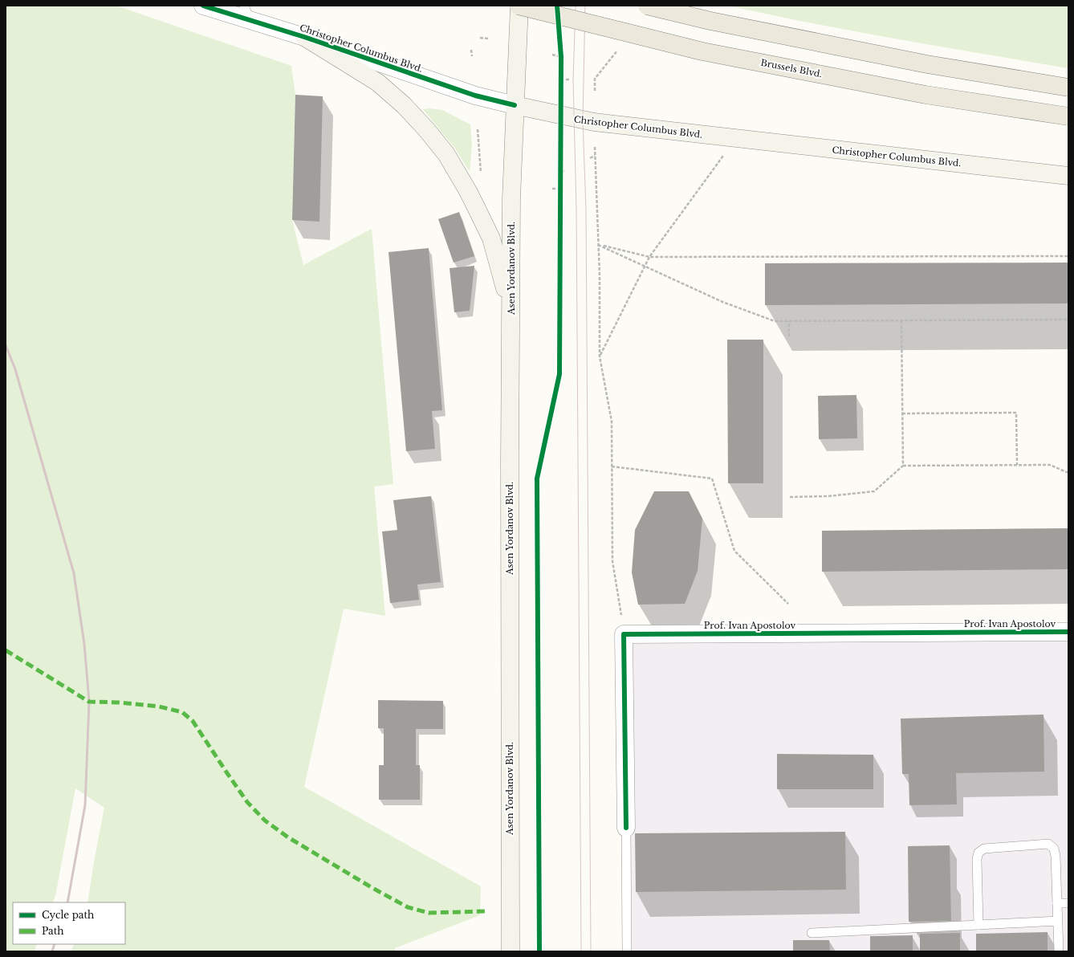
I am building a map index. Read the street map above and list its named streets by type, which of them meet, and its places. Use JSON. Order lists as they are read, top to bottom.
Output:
{
  "streets": {
    "main road": ["Christopher Columbus Blvd.", "Brussels Blvd.", "Asen Yordanov Blvd."],
    "street": ["Prof. Ivan Apostolov"]
  },
  "crossings": [
    ["Christopher Columbus Blvd.", "Asen Yordanov Blvd."],
    ["Brussels Blvd.", "Asen Yordanov Blvd."]
  ],
  "legend": ["Cycle path", "Path"]
}
